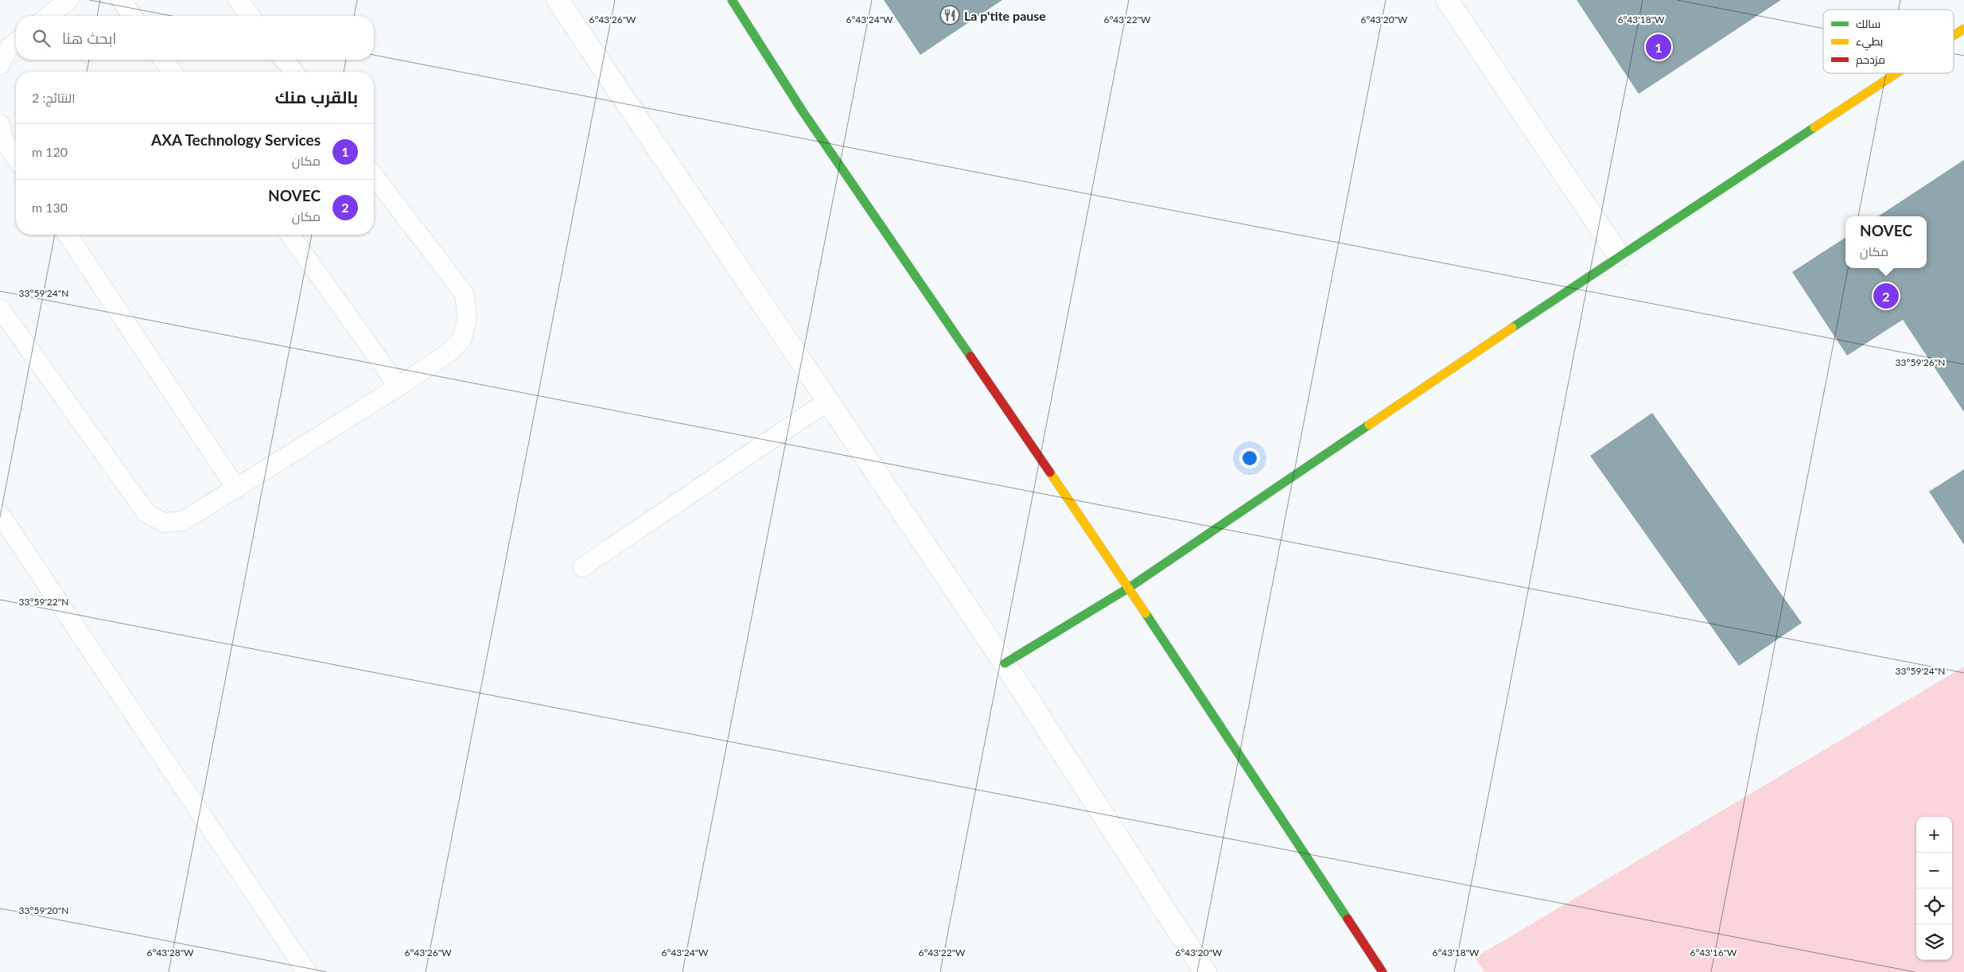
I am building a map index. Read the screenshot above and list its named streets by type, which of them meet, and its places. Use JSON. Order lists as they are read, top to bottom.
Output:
{
  "places": {
    "restaurant": ["La p'tite pause"]
  },
  "legend": ["سالك", "بطيء", "مزدحم"],
  "page": {
    "search": "ابحث هنا",
    "pins": ["1", "2"],
    "heading": ["بالقرب منك", "النتائج: 2"],
    "list": [
      {
        "mark": "1",
        "name": "AXA Technology Services",
        "note": "مكان",
        "value": "120 m"
      },
      {
        "mark": "2",
        "name": "NOVEC",
        "note": "مكان",
        "value": "130 m"
      }
    ],
    "popup": ["NOVEC", "مكان"],
    "map_buttons": ["+", "−"]
  },
  "coordinates": [
    "6°43'26\"W",
    "6°43'22\"W",
    "6°43'20\"W",
    "6°43'18\"W",
    "6°43'24\"W",
    "33°59'24\"N",
    "33°59'26\"N",
    "33°59'22\"N",
    "33°59'20\"N",
    "6°43'28\"W",
    "6°43'16\"W"
  ]
}
